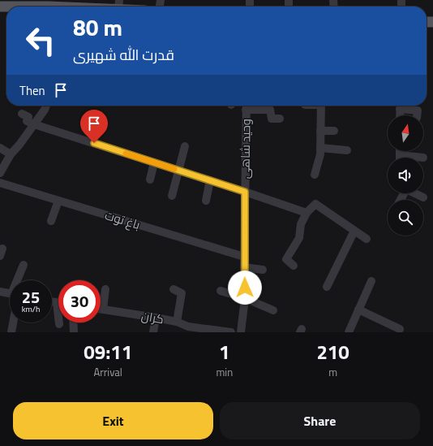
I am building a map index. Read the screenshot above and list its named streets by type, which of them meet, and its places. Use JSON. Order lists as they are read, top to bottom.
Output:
{
  "streets": {
    "street": ["وحید شاهی", "باغ توت", "کران"]
  },
  "crossings": [
    ["وحید شاهی", "باغ توت"]
  ],
  "north": "top",
  "page": {
    "turn": ["80 m", "قدرت الله شهیری"],
    "then": "Then",
    "speed": "25 km/h",
    "limit": "30",
    "eta": [
      "09:11",
      "Arrival",
      "1",
      "min",
      "210",
      "m"
    ],
    "buttons": ["Exit", "Share"]
  }
}
